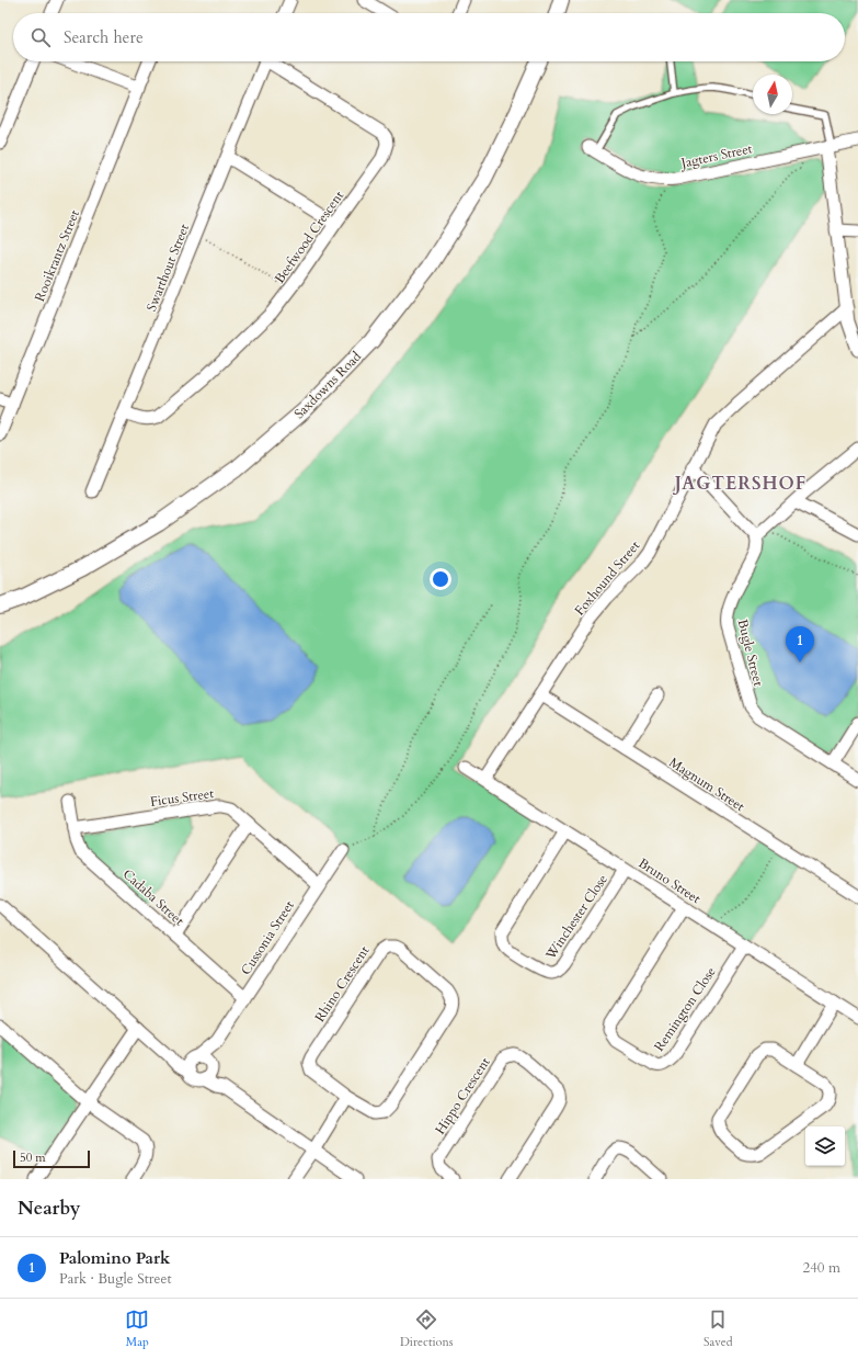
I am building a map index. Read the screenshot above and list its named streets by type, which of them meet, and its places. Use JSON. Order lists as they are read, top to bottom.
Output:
{
  "streets": {
    "street": [
      "Jagters Street",
      "Beefwood Crescent",
      "Rooikrantz Street",
      "Swarthout Street",
      "Saxdowns Road",
      "Foxhound Street",
      "Bugle Street",
      "Magnum Street",
      "Ficus Street",
      "Bruno Street",
      "Cadaba Street",
      "Winchester Close",
      "Cussonia Street",
      "Rhino Crescent",
      "Remington Close",
      "Hippo Crescent"
    ]
  },
  "crossings": [
    ["Beefwood Crescent", "Swarthout Street"],
    ["Foxhound Street", "Magnum Street"],
    ["Foxhound Street", "Bruno Street"],
    ["Ficus Street", "Cadaba Street"],
    ["Ficus Street", "Cussonia Street"],
    ["Bruno Street", "Winchester Close"],
    ["Bruno Street", "Remington Close"],
    ["Cadaba Street", "Cussonia Street"]
  ],
  "districts": ["JAGTERSHOF"],
  "scale_bar": "50 m",
  "north": "top",
  "page": {
    "search": "Search here",
    "pins": "1",
    "scale": "50 m",
    "heading": "Nearby",
    "list": [
      {
        "mark": "1",
        "name": "Palomino Park",
        "note": "Park · Bugle Street",
        "value": "240 m"
      }
    ],
    "nav": ["Map", "Directions", "Saved"]
  }
}
